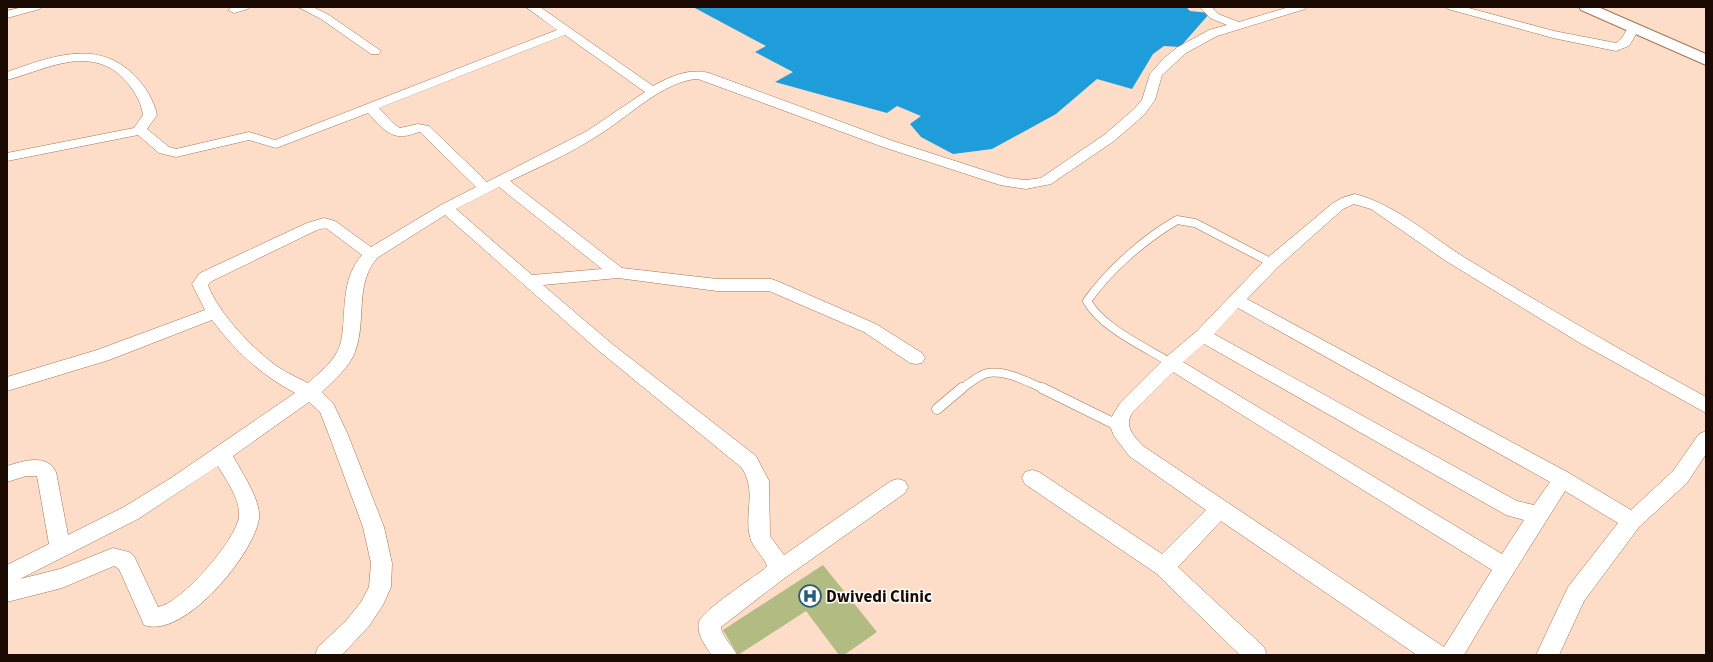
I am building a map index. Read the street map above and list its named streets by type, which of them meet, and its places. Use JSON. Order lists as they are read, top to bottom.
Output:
{
  "places": {
    "hospital": ["Dwivedi Clinic"]
  }
}
